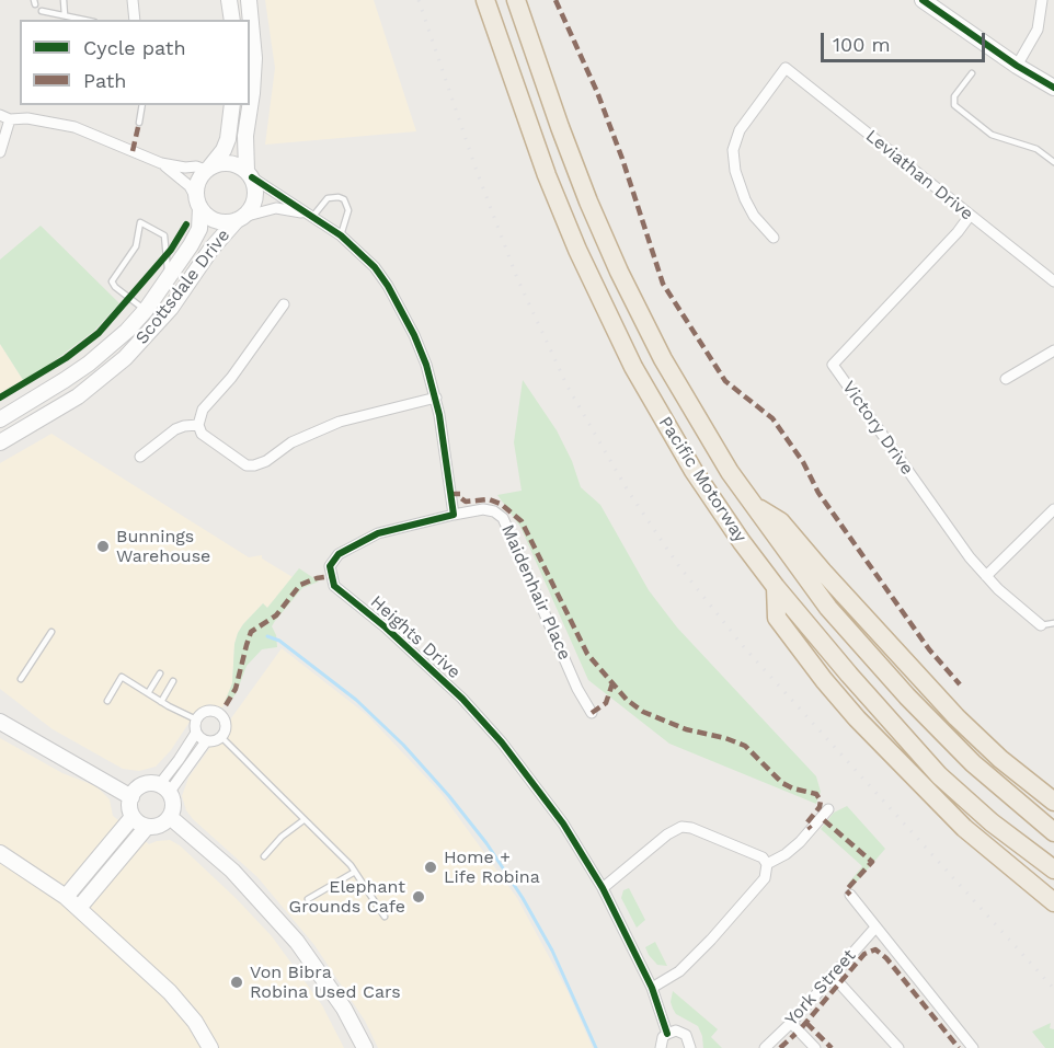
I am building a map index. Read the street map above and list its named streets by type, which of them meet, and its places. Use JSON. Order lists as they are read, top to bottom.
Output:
{
  "streets": {
    "highway": ["Pacific Motorway"],
    "main road": ["Scottsdale Drive"],
    "street": [
      "Leviathan Drive",
      "Victory Drive",
      "Maidenhair Place",
      "Heights Drive",
      "York Street"
    ]
  },
  "crossings": [
    ["Leviathan Drive", "Victory Drive"],
    ["Maidenhair Place", "Heights Drive"]
  ],
  "places": [
    "Bunnings Warehouse",
    "Home + Life Robina",
    "Elephant Grounds Cafe",
    "Von Bibra Robina Used Cars"
  ],
  "legend": ["Cycle path", "Path"],
  "scale_bar": "100 m"
}
